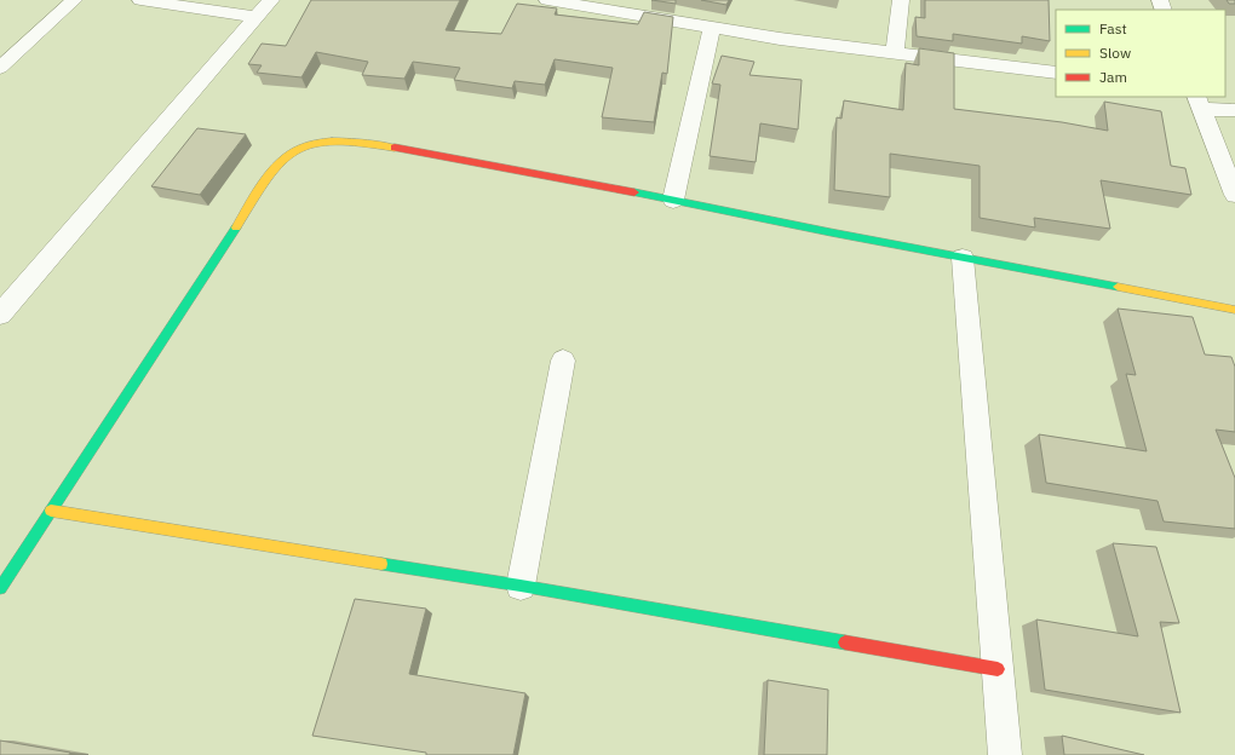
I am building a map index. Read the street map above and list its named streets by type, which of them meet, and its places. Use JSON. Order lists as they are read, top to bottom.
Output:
{
  "legend": ["Fast", "Slow", "Jam"]
}
